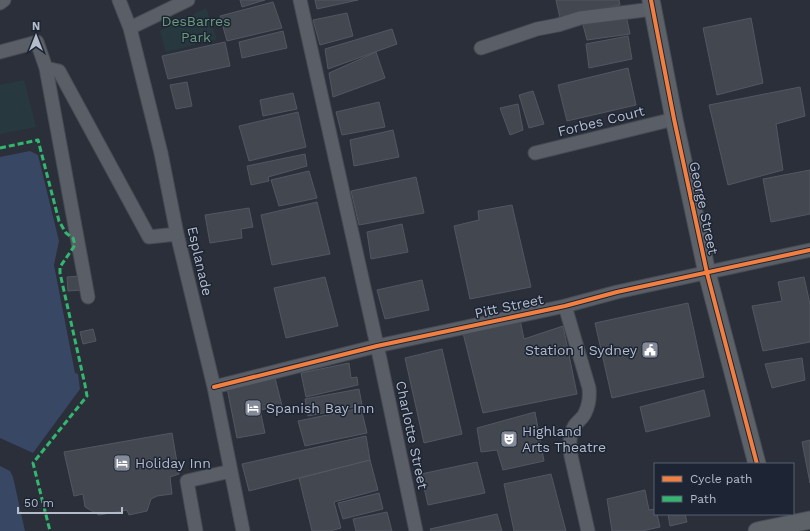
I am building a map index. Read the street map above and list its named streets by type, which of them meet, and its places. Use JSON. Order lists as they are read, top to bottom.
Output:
{
  "streets": {
    "main road": ["George Street"],
    "street": [
      "Forbes Court",
      "Esplanade",
      "Pitt Street",
      "Charlotte Street"
    ]
  },
  "crossings": [
    ["Forbes Court", "George Street"],
    ["George Street", "Pitt Street"],
    ["Esplanade", "Pitt Street"],
    ["Pitt Street", "Charlotte Street"]
  ],
  "parks": ["DesBarres Park"],
  "places": {
    "public building": ["Station 1 Sydney"],
    "hotel": ["Spanish Bay Inn", "Holiday Inn"],
    "theatre": ["Highland Arts Theatre"]
  },
  "legend": ["Cycle path", "Path"],
  "scale_bar": "50 m",
  "north": "top"
}
